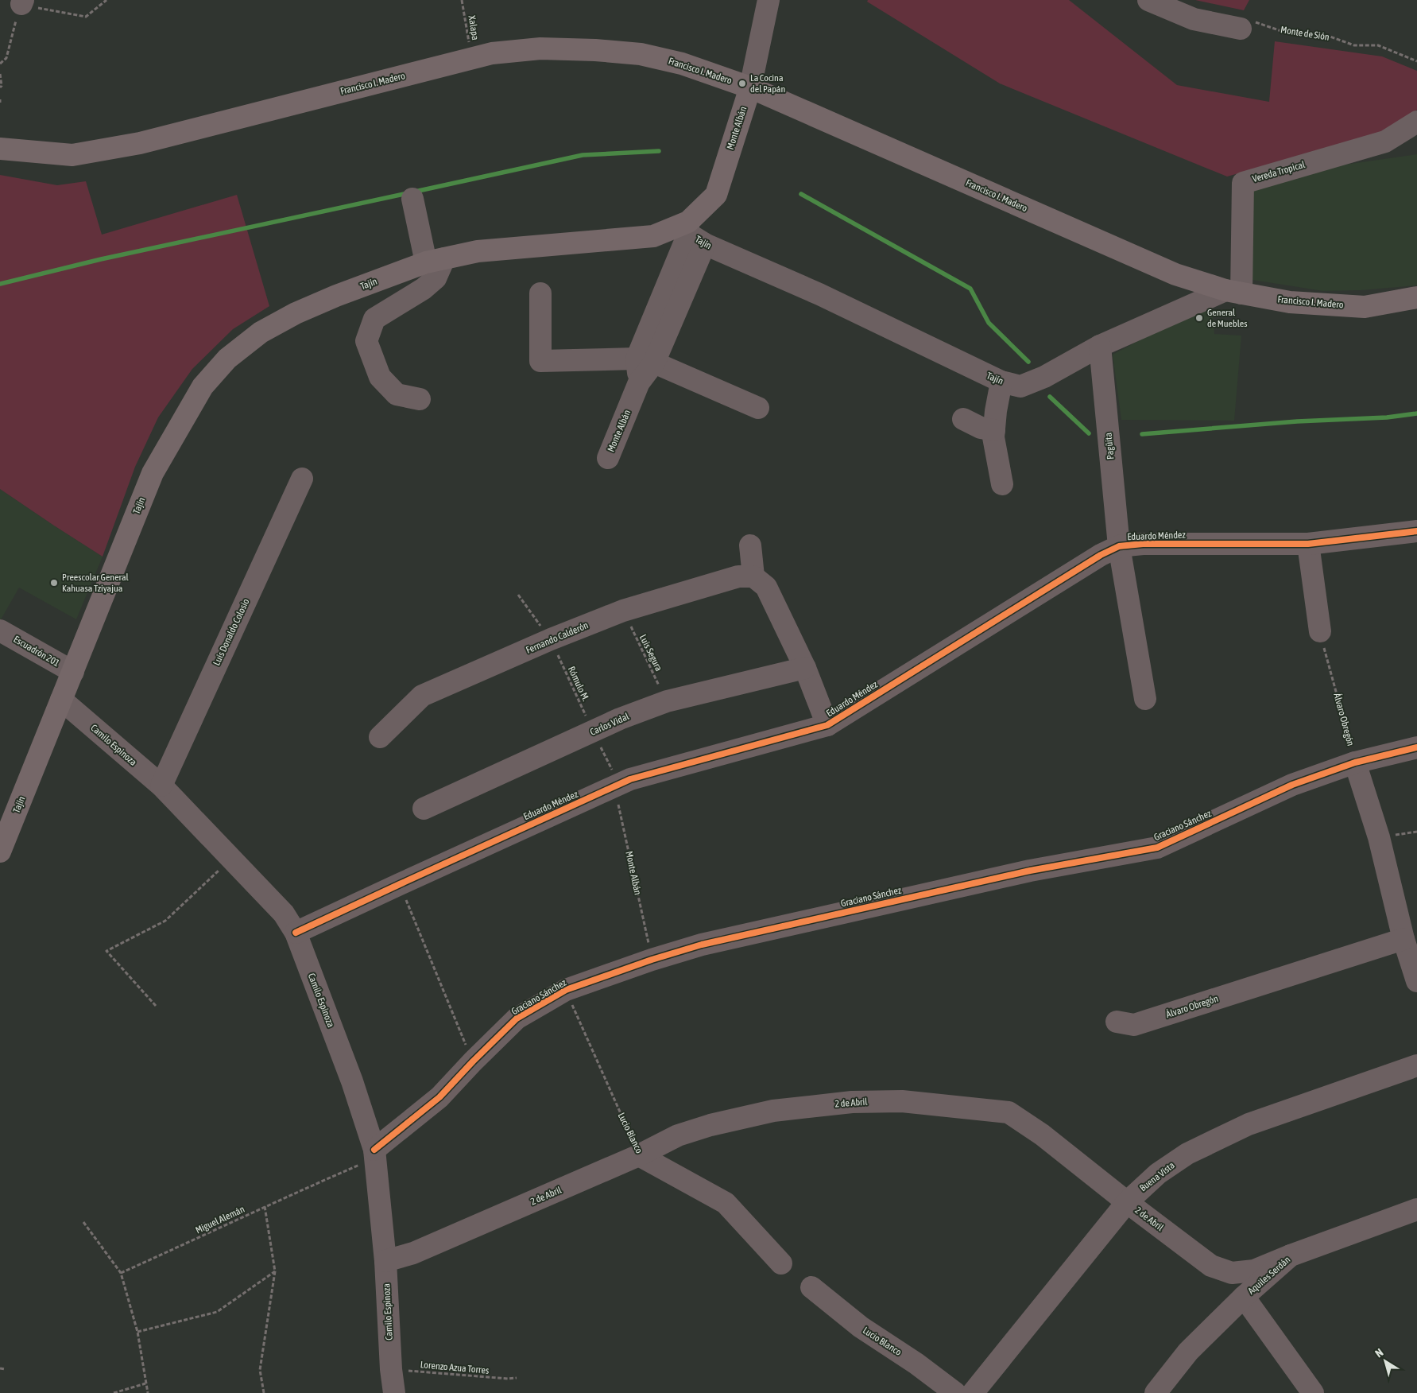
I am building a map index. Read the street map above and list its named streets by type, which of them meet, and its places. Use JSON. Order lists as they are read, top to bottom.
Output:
{
  "streets": {
    "main road": ["Francisco I. Madero", "Monte Albán", "Tajín"],
    "street": [
      "Vereda Tropical",
      "Pagüita",
      "Eduardo Méndez",
      "Luis Donaldo Colosio",
      "Fernando Calderón",
      "Escuadrón 201",
      "Álvaro Obregón",
      "Carlos Vidal",
      "Camilo Espinoza",
      "Graciano Sánchez",
      "2 de Abril",
      "Lucio Blanco",
      "Buena Vista",
      "Aquiles Serdán"
    ],
    "path": [
      "Xalapa",
      "Monte de Sión",
      "Luis Segura",
      "Rómulo M.",
      "Miguel Alemán",
      "Lorenzo Azua Torres"
    ]
  },
  "crossings": [
    ["Xalapa", "Francisco I. Madero"],
    ["Francisco I. Madero", "Monte Albán"],
    ["Francisco I. Madero", "Vereda Tropical"],
    ["Monte Albán", "Tajín"],
    ["Monte Albán", "Eduardo Méndez"],
    ["Monte Albán", "Rómulo M."],
    ["Monte Albán", "Graciano Sánchez"],
    ["Tajín", "Escuadrón 201"],
    ["Tajín", "Camilo Espinoza"],
    ["Pagüita", "Eduardo Méndez"],
    ["Eduardo Méndez", "Rómulo M."],
    ["Eduardo Méndez", "Camilo Espinoza"],
    ["Luis Donaldo Colosio", "Camilo Espinoza"],
    ["Fernando Calderón", "Luis Segura"],
    ["Fernando Calderón", "Rómulo M."],
    ["Luis Segura", "Carlos Vidal"],
    ["Rómulo M.", "Carlos Vidal"],
    ["Álvaro Obregón", "Graciano Sánchez"],
    ["Camilo Espinoza", "Graciano Sánchez"],
    ["Camilo Espinoza", "2 de Abril"],
    ["Camilo Espinoza", "Miguel Alemán"],
    ["Camilo Espinoza", "Lorenzo Azua Torres"],
    ["Graciano Sánchez", "Lucio Blanco"],
    ["Graciano Sánchez", "Miguel Alemán"],
    ["2 de Abril", "Lucio Blanco"],
    ["2 de Abril", "Buena Vista"],
    ["2 de Abril", "Aquiles Serdán"]
  ],
  "places": ["La Cocina del Papán", "General de Muebles", "Preescolar General Kahuasa Tziyajua"],
  "north": "top left"
}
